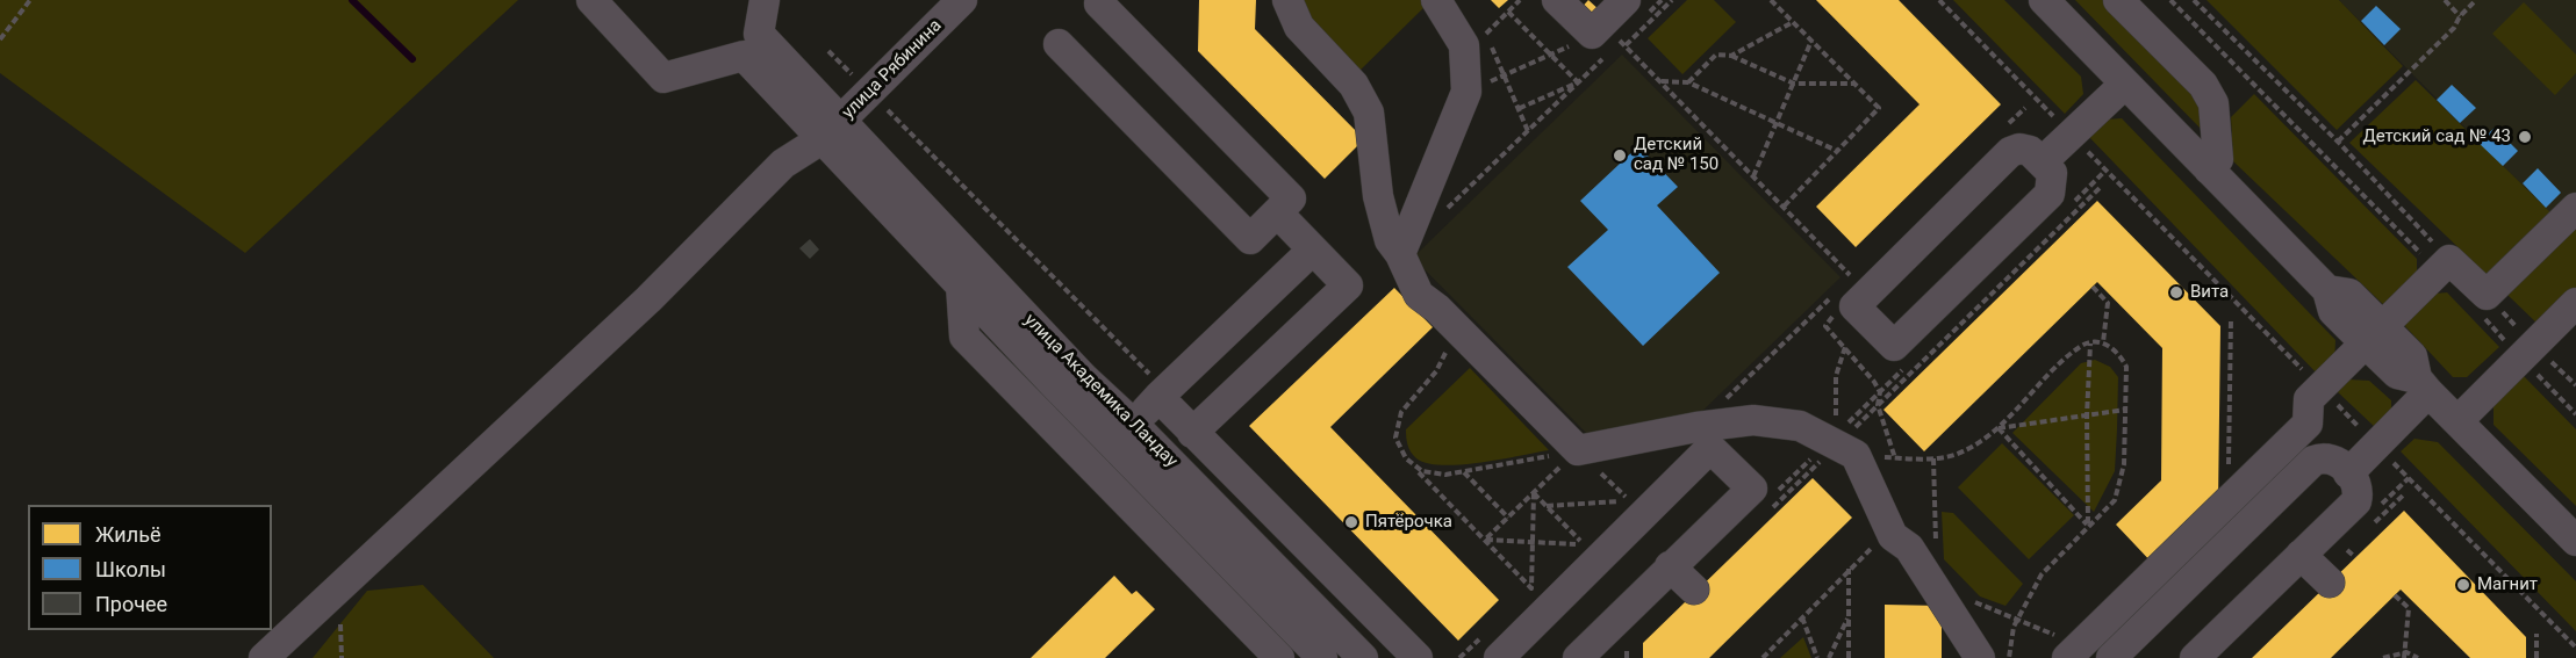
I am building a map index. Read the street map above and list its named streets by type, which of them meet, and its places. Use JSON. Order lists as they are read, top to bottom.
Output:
{
  "streets": {
    "street": ["улица Рябинина", "улица Академика Ландау"]
  },
  "crossings": [
    ["улица Рябинина", "улица Академика Ландау"]
  ],
  "places": [
    "Детский сад № 43",
    "Детский сад № 150",
    "Вита",
    "Пятёрочка",
    "Магнит"
  ],
  "legend": ["Жильё", "Школы", "Прочее"]
}
